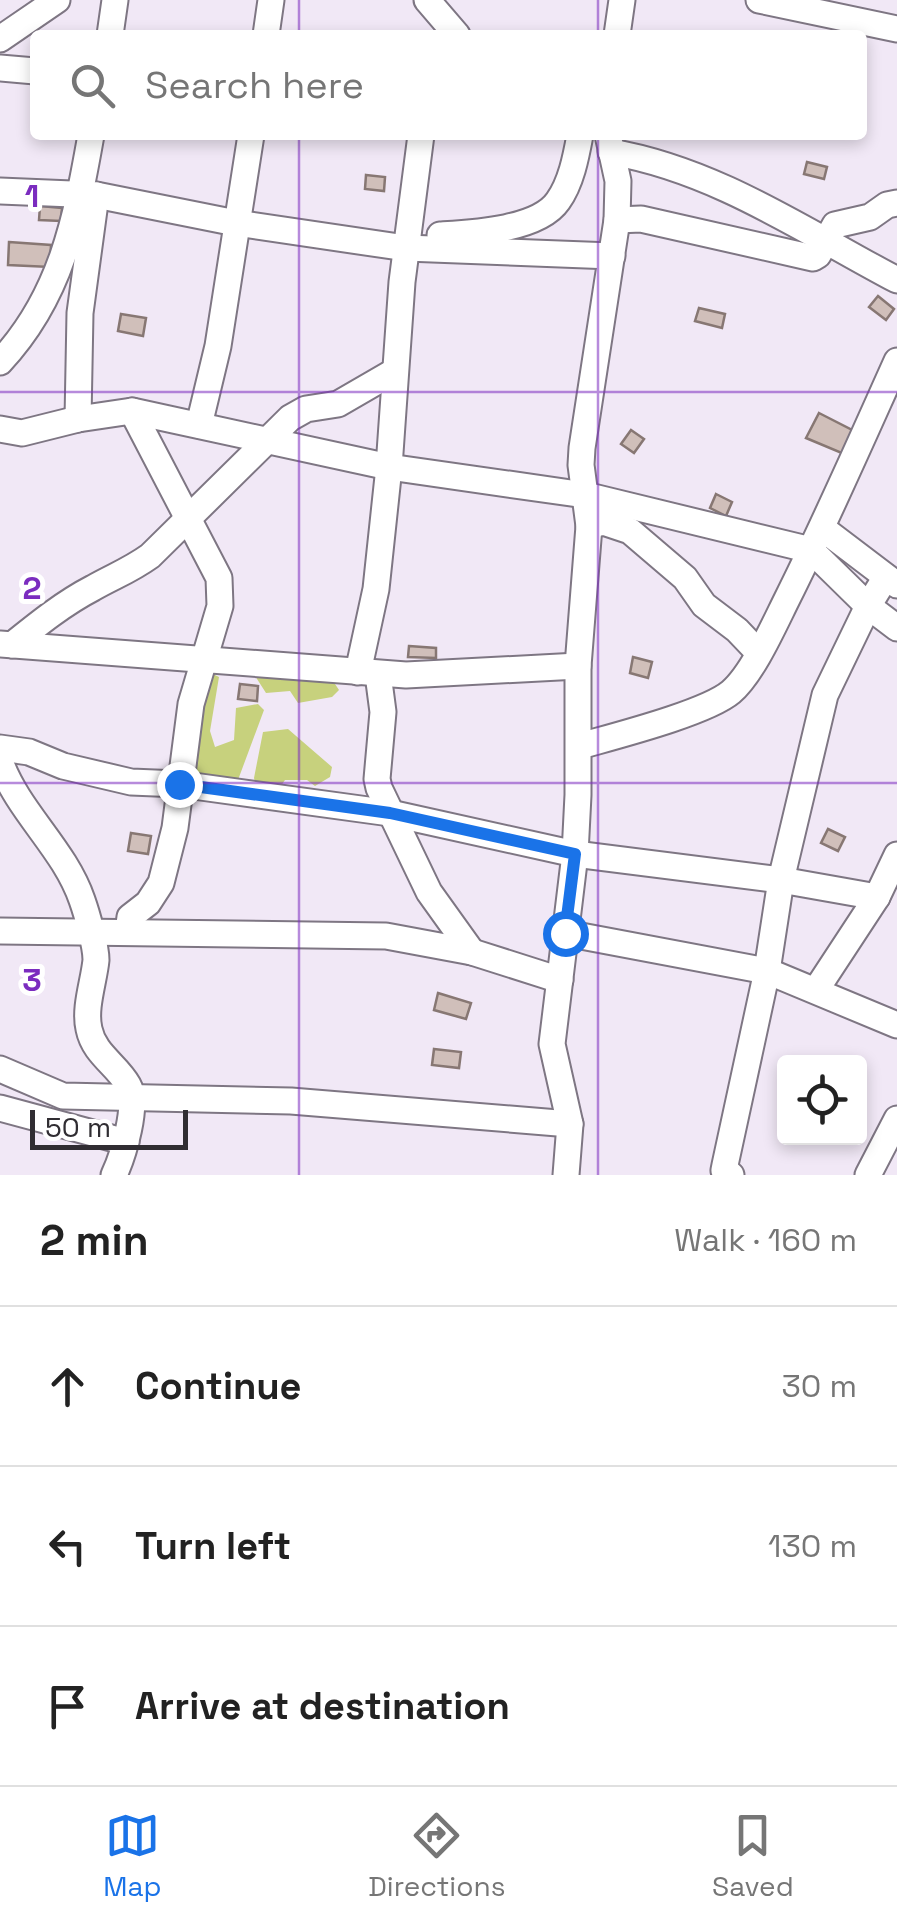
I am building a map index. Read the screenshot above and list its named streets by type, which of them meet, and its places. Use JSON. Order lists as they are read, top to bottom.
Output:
{
  "scale_bar": "50 m",
  "page": {
    "search": "Search here",
    "scale": "50 m",
    "heading": ["2 min", "Walk · 160 m"],
    "list": [
      ["Continue", "30 m"],
      ["Turn left", "130 m"],
      "Arrive at destination"
    ],
    "nav": ["Map", "Directions", "Saved"]
  },
  "grid": {
    "rows": ["1", "2", "3"]
  }
}
